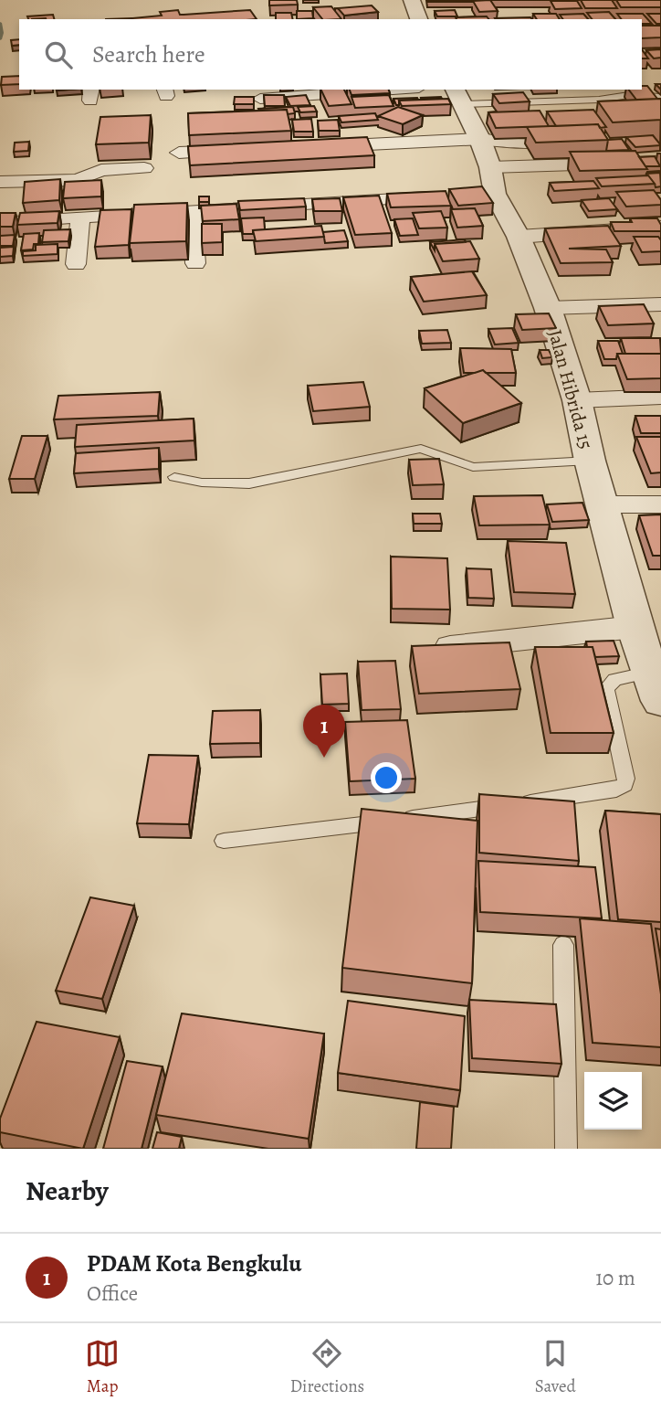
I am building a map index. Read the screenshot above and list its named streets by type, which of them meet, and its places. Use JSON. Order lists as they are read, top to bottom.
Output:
{
  "streets": {
    "street": ["Jalan Hibrida 15"]
  },
  "page": {
    "search": "Search here",
    "pins": "1",
    "heading": "Nearby",
    "list": [
      {
        "mark": "1",
        "name": "PDAM Kota Bengkulu",
        "note": "Office",
        "value": "10 m"
      }
    ],
    "nav": ["Map", "Directions", "Saved"]
  }
}
